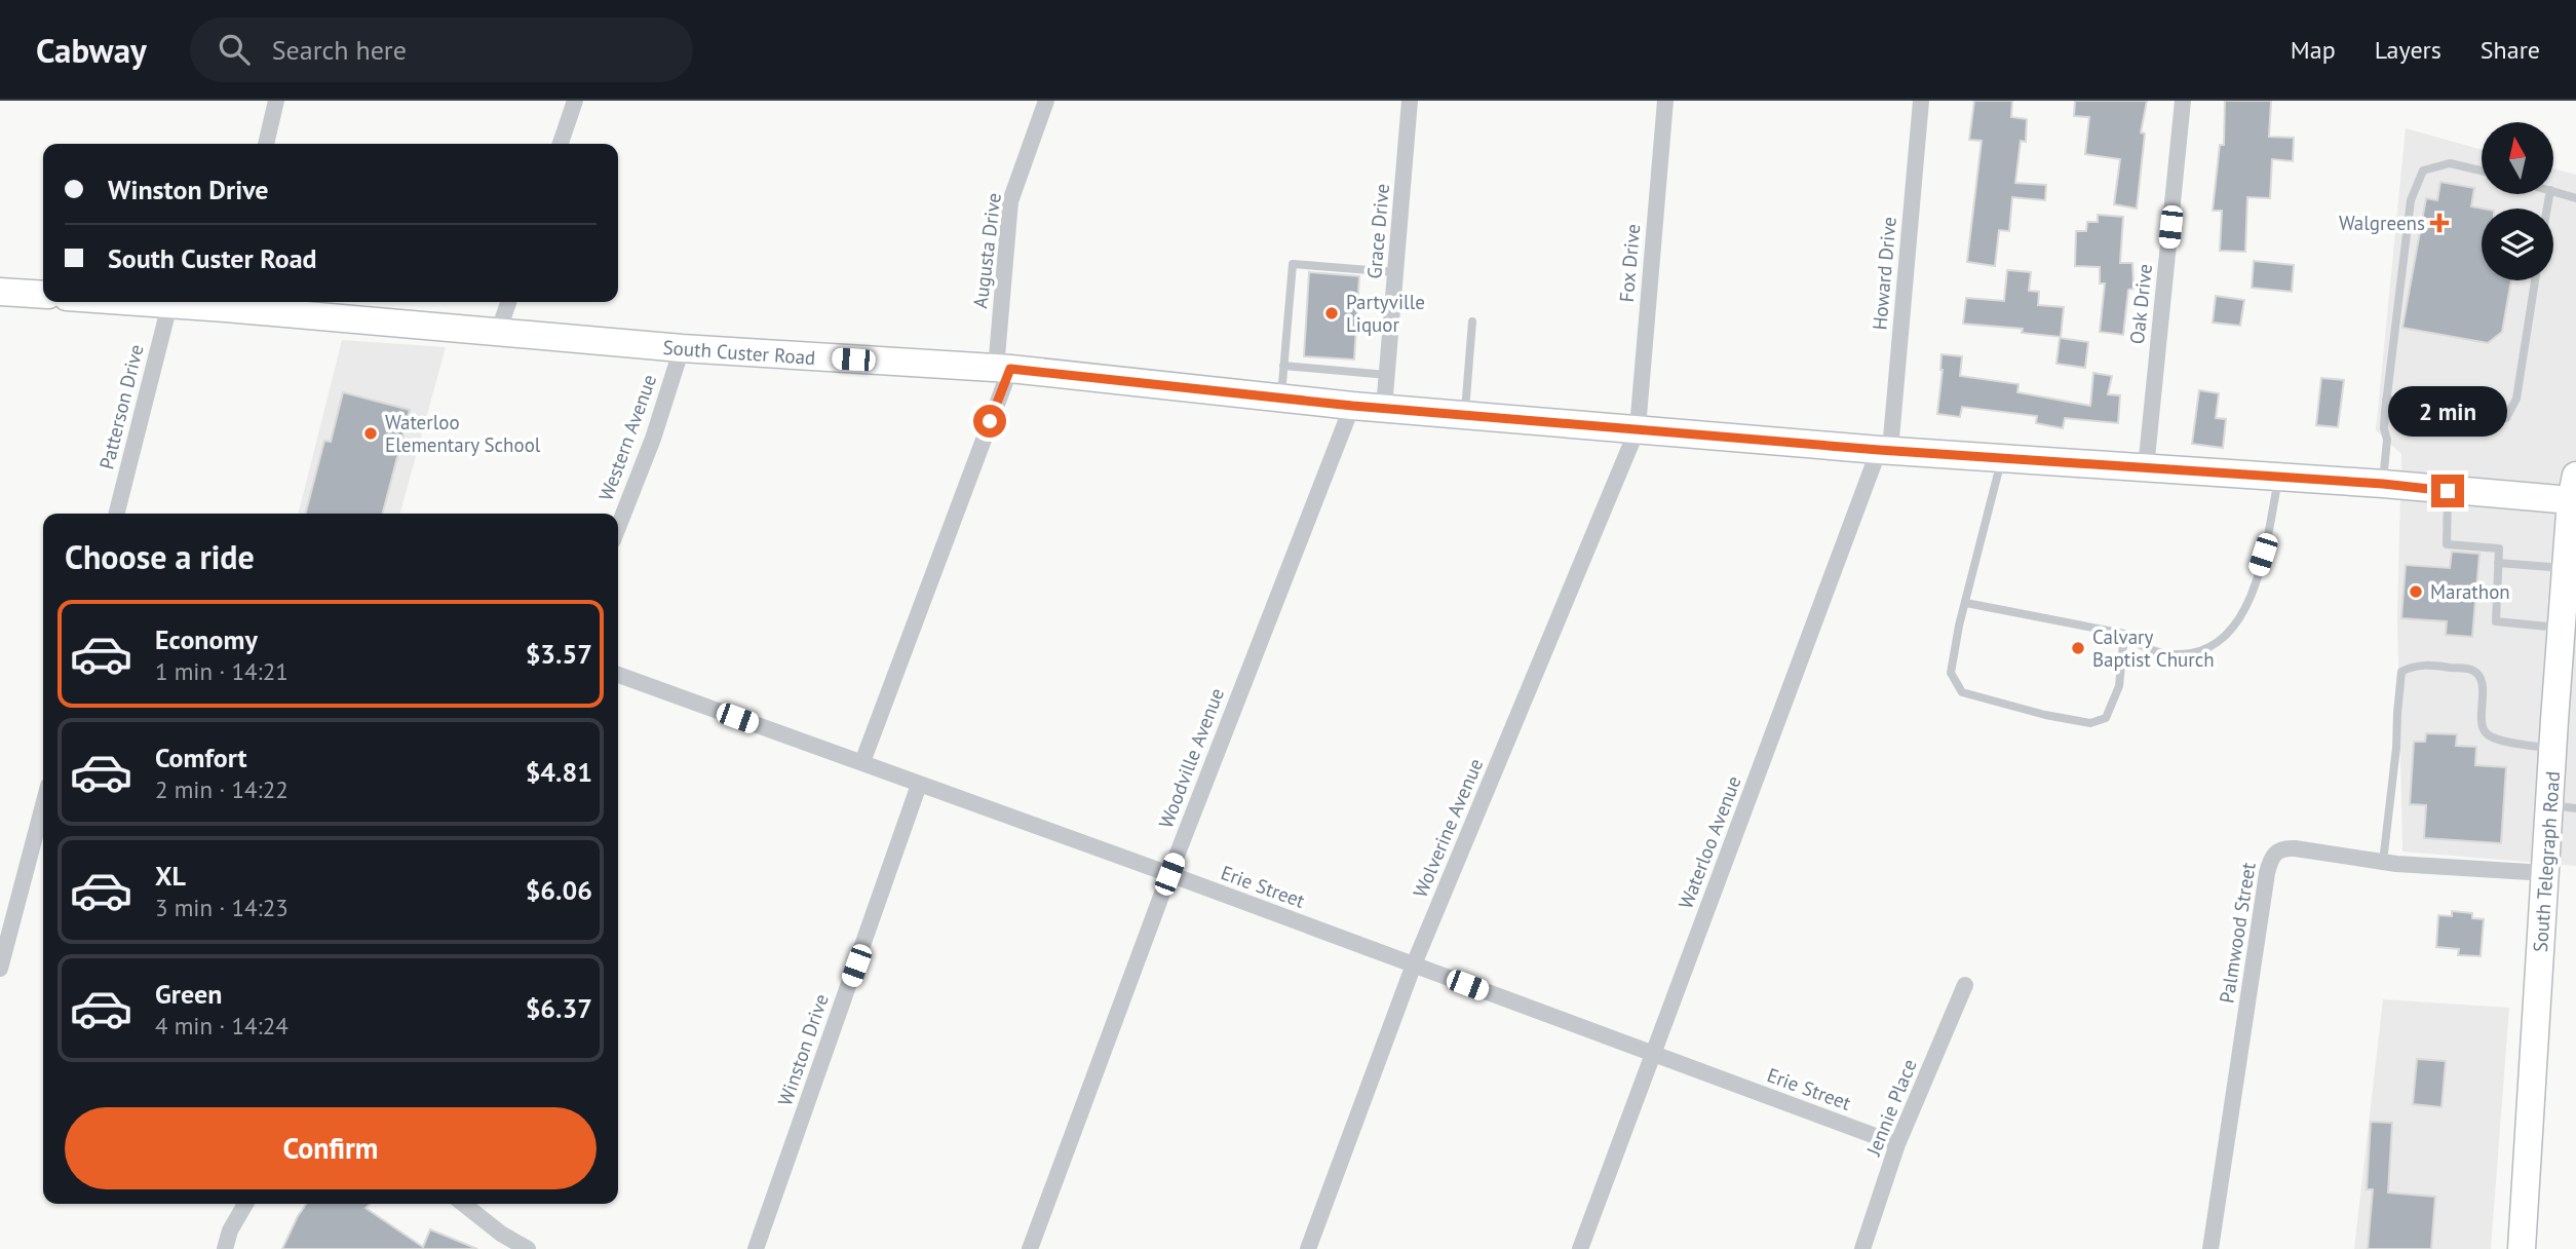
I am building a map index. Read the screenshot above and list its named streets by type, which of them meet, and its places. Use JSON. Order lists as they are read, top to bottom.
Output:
{
  "streets": {
    "main road": ["South Custer Road", "South Telegraph Road"],
    "street": [
      "Grace Drive",
      "Augusta Drive",
      "Fox Drive",
      "Howard Drive",
      "Oak Drive",
      "Patterson Drive",
      "Western Avenue",
      "Woodville Avenue",
      "Wolverine Avenue",
      "Waterloo Avenue",
      "Erie Street",
      "Palmwood Street",
      "Winston Drive",
      "Jennie Place"
    ]
  },
  "crossings": [
    ["Grace Drive", "South Custer Road"],
    ["Augusta Drive", "South Custer Road"],
    ["Fox Drive", "South Custer Road"],
    ["Fox Drive", "Wolverine Avenue"],
    ["Howard Drive", "South Custer Road"],
    ["Howard Drive", "Waterloo Avenue"],
    ["Oak Drive", "South Custer Road"],
    ["South Custer Road", "Patterson Drive"],
    ["South Custer Road", "Western Avenue"],
    ["South Custer Road", "Woodville Avenue"],
    ["South Custer Road", "Wolverine Avenue"],
    ["South Custer Road", "Waterloo Avenue"],
    ["South Custer Road", "South Telegraph Road"],
    ["Woodville Avenue", "Erie Street"],
    ["Wolverine Avenue", "Erie Street"],
    ["Waterloo Avenue", "Erie Street"],
    ["South Telegraph Road", "Palmwood Street"],
    ["Erie Street", "Winston Drive"],
    ["Erie Street", "Jennie Place"]
  ],
  "places": {
    "health": ["Walgreens"],
    "other": [
      "Partyville Liquor",
      "Waterloo Elementary School",
      "Marathon",
      "Calvary Baptist Church"
    ]
  },
  "north": "top",
  "page": {
    "header": "Cabway",
    "search": "Search here",
    "nav": ["Map", "Layers", "Share"],
    "banner": ["Winston Drive", "South Custer Road"],
    "bubble": "2 min",
    "heading": "Choose a ride",
    "list": [
      {
        "name": "Economy",
        "note": "1 min · 14:21",
        "value": "$3.57"
      },
      {
        "name": "Comfort",
        "note": "2 min · 14:22",
        "value": "$4.81"
      },
      {
        "name": "XL",
        "note": "3 min · 14:23",
        "value": "$6.06"
      },
      {
        "name": "Green",
        "note": "4 min · 14:24",
        "value": "$6.37"
      }
    ],
    "buttons": "Confirm"
  }
}
